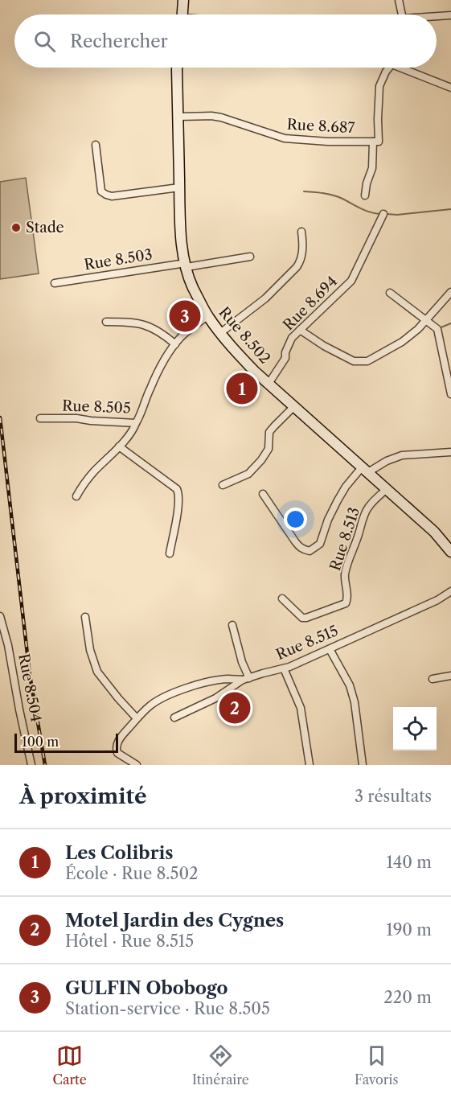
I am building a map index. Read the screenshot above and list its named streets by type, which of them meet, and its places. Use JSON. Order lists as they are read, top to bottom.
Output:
{
  "streets": {
    "main road": ["Rue 8.502"],
    "street": [
      "Rue 8.687",
      "Rue 8.503",
      "Rue 8.694",
      "Rue 8.505",
      "Rue 8.513",
      "Rue 8.515",
      "Rue 8.504"
    ]
  },
  "crossings": [
    ["Rue 8.687", "Rue 8.502"],
    ["Rue 8.503", "Rue 8.502"],
    ["Rue 8.694", "Rue 8.502"],
    ["Rue 8.502", "Rue 8.505"],
    ["Rue 8.502", "Rue 8.513"]
  ],
  "places": ["Stade"],
  "scale_bar": "100 m",
  "page": {
    "search": "Rechercher",
    "pins": ["3", "1", "2"],
    "scale": "100 m",
    "heading": ["À proximité", "3 résultats"],
    "list": [
      {
        "mark": "1",
        "name": "Les Colibris",
        "note": "École · Rue 8.502",
        "value": "140 m"
      },
      {
        "mark": "2",
        "name": "Motel Jardin des Cygnes",
        "note": "Hôtel · Rue 8.515",
        "value": "190 m"
      },
      {
        "mark": "3",
        "name": "GULFIN Obobogo",
        "note": "Station-service · Rue 8.505",
        "value": "220 m"
      }
    ],
    "nav": ["Carte", "Itinéraire", "Favoris"]
  }
}
